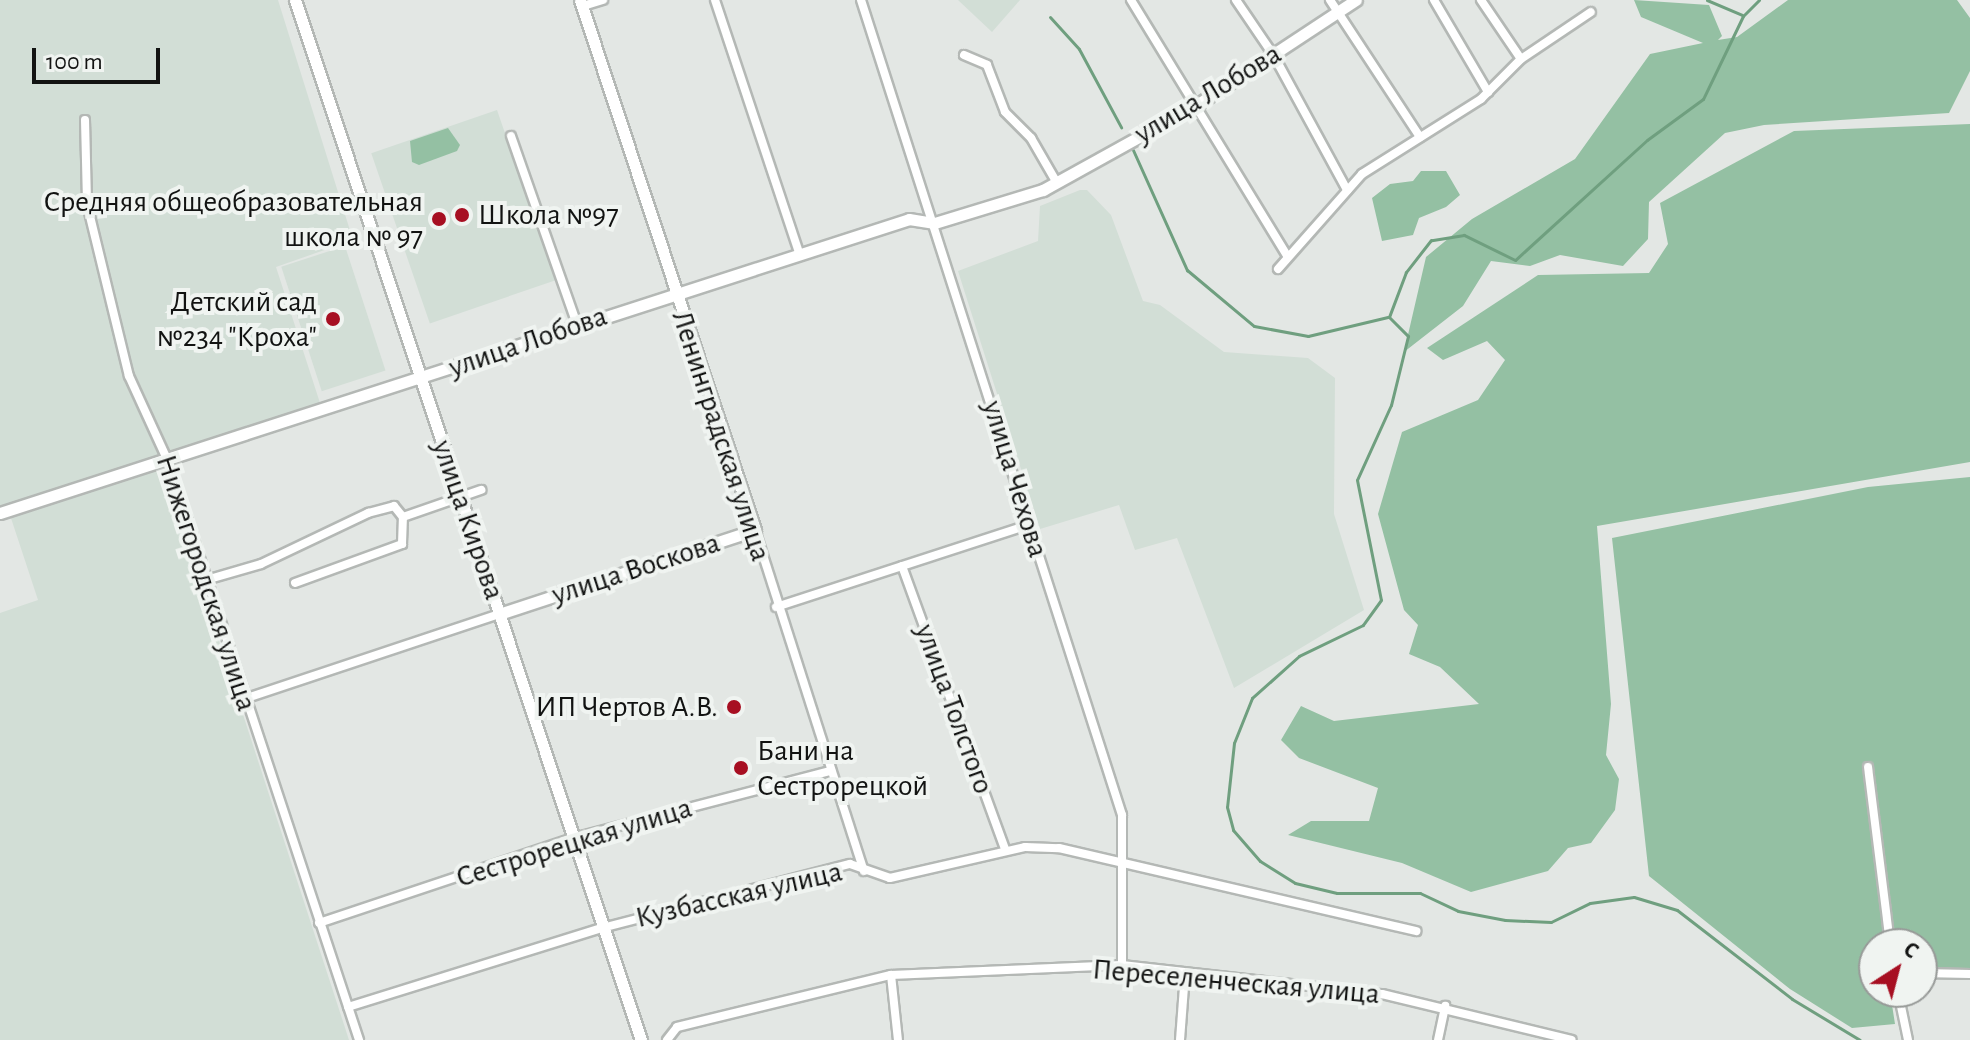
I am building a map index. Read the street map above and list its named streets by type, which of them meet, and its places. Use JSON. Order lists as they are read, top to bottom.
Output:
{
  "streets": {
    "street": [
      "улица Лобова",
      "Ленинградская улица",
      "улица Чехова",
      "улица Кирова",
      "улица Воскова",
      "Нижегородская улица",
      "улица Толстого",
      "Сестрорецкая улица",
      "Кузбасская улица",
      "Переселенческая улица"
    ]
  },
  "crossings": [
    ["улица Лобова", "Ленинградская улица"],
    ["улица Лобова", "улица Чехова"],
    ["улица Лобова", "улица Кирова"],
    ["улица Лобова", "Нижегородская улица"],
    ["Ленинградская улица", "улица Воскова"],
    ["Ленинградская улица", "Сестрорецкая улица"],
    ["Ленинградская улица", "Кузбасская улица"],
    ["улица Чехова", "Кузбасская улица"],
    ["улица Чехова", "Переселенческая улица"],
    ["улица Кирова", "улица Воскова"],
    ["улица Кирова", "Сестрорецкая улица"],
    ["улица Кирова", "Кузбасская улица"],
    ["улица Воскова", "Нижегородская улица"],
    ["Нижегородская улица", "Сестрорецкая улица"],
    ["Нижегородская улица", "Кузбасская улица"],
    ["улица Толстого", "Кузбасская улица"]
  ],
  "places": [
    "Школа №97",
    "Средняя общеобразовательная школа № 97",
    "Детский сад №234 \"Кроха\"",
    "ИП Чертов А.В.",
    "Бани на Сестрорецкой"
  ],
  "scale_bar": "100 m",
  "north": "top right"
}
